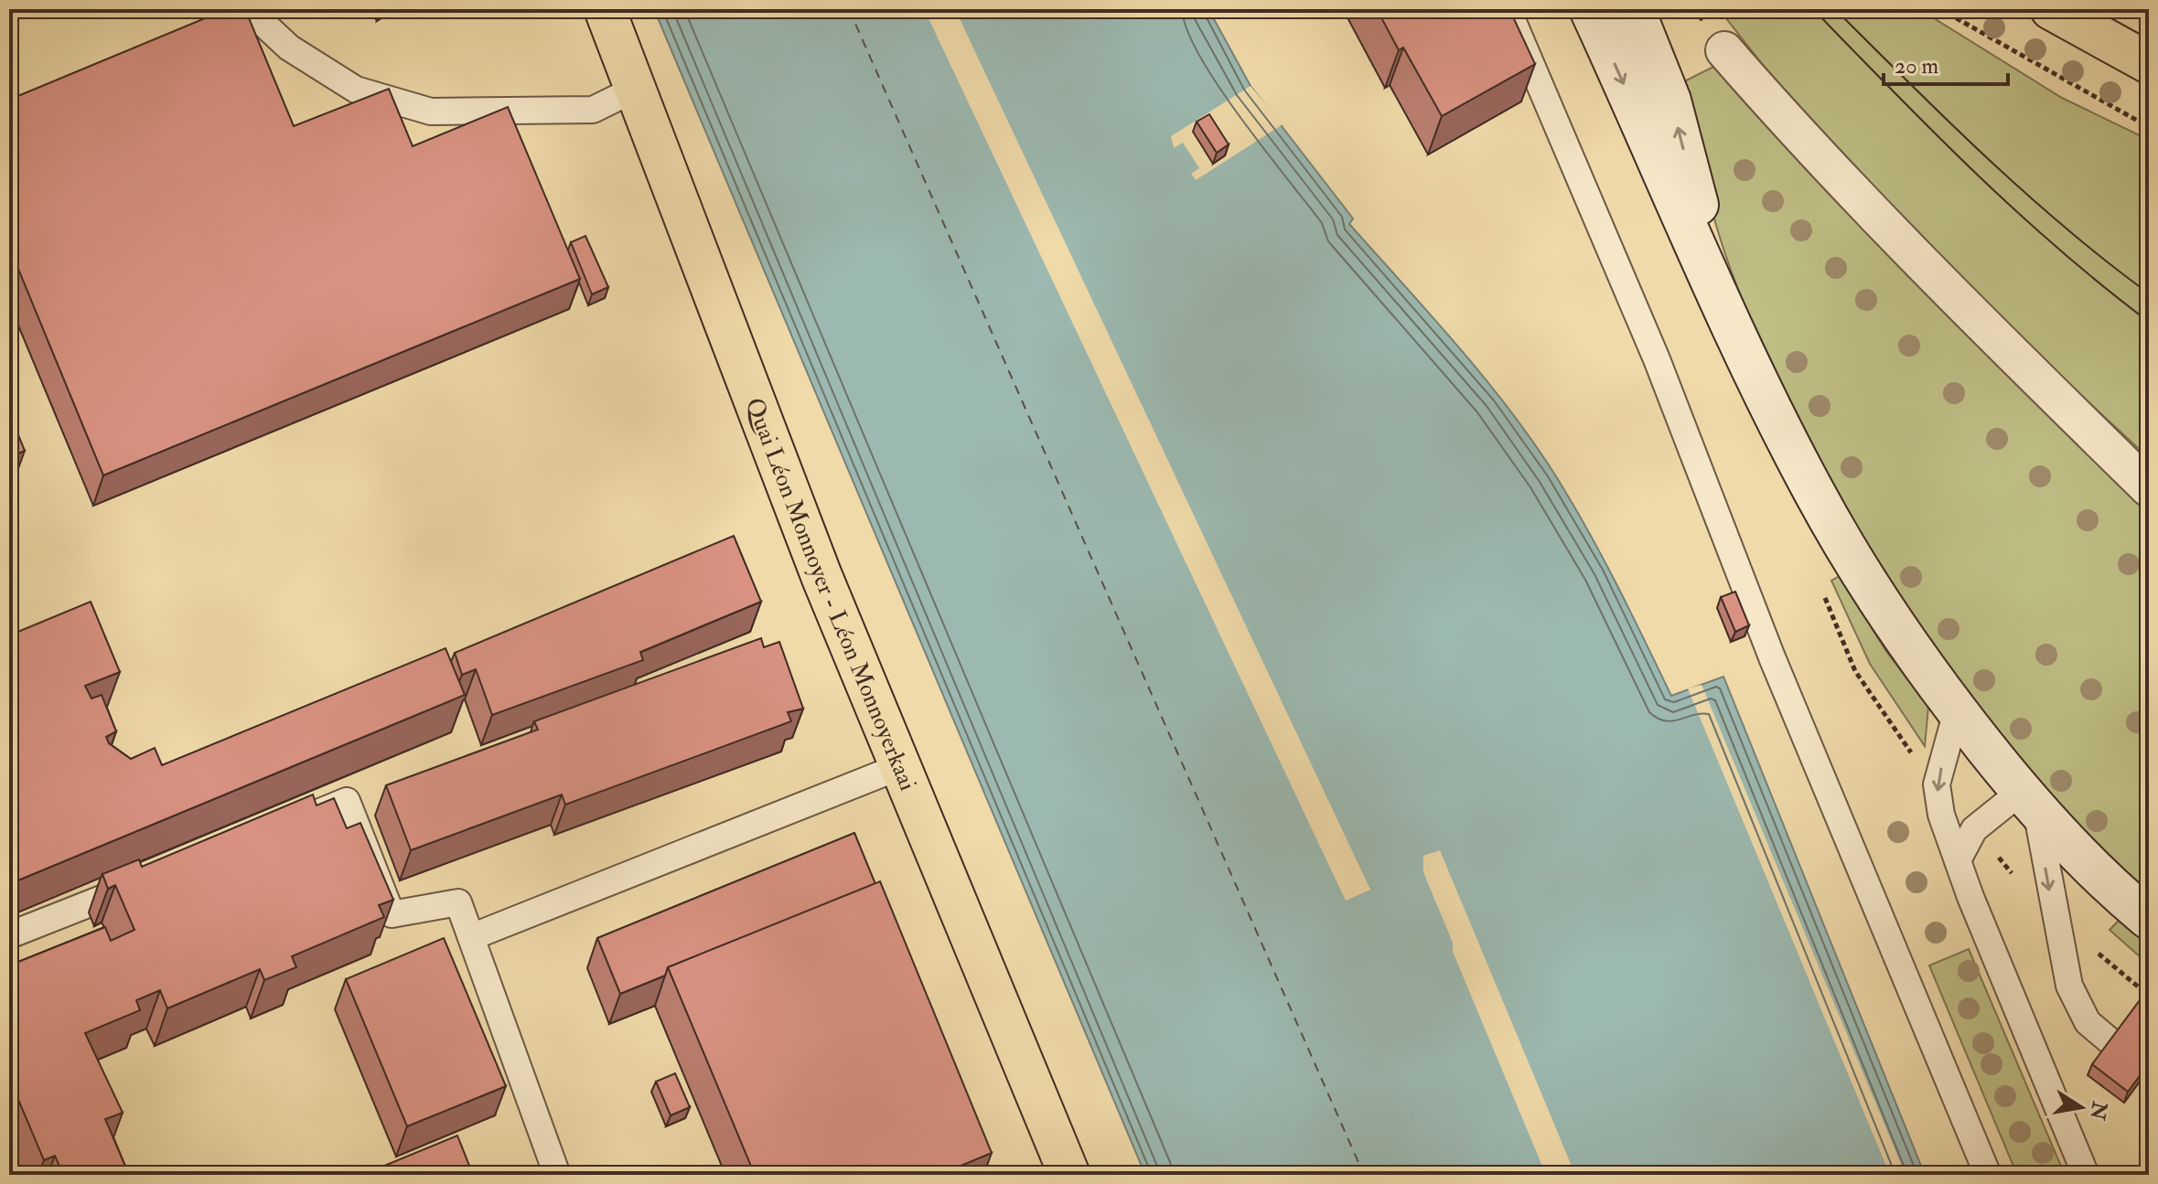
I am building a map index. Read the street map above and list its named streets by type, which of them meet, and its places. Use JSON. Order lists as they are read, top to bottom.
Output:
{
  "streets": {
    "main road": ["Quai Léon Monnoyer - Léon Monnoyerkaai"]
  },
  "scale_bar": "20 m",
  "north": "right"
}
